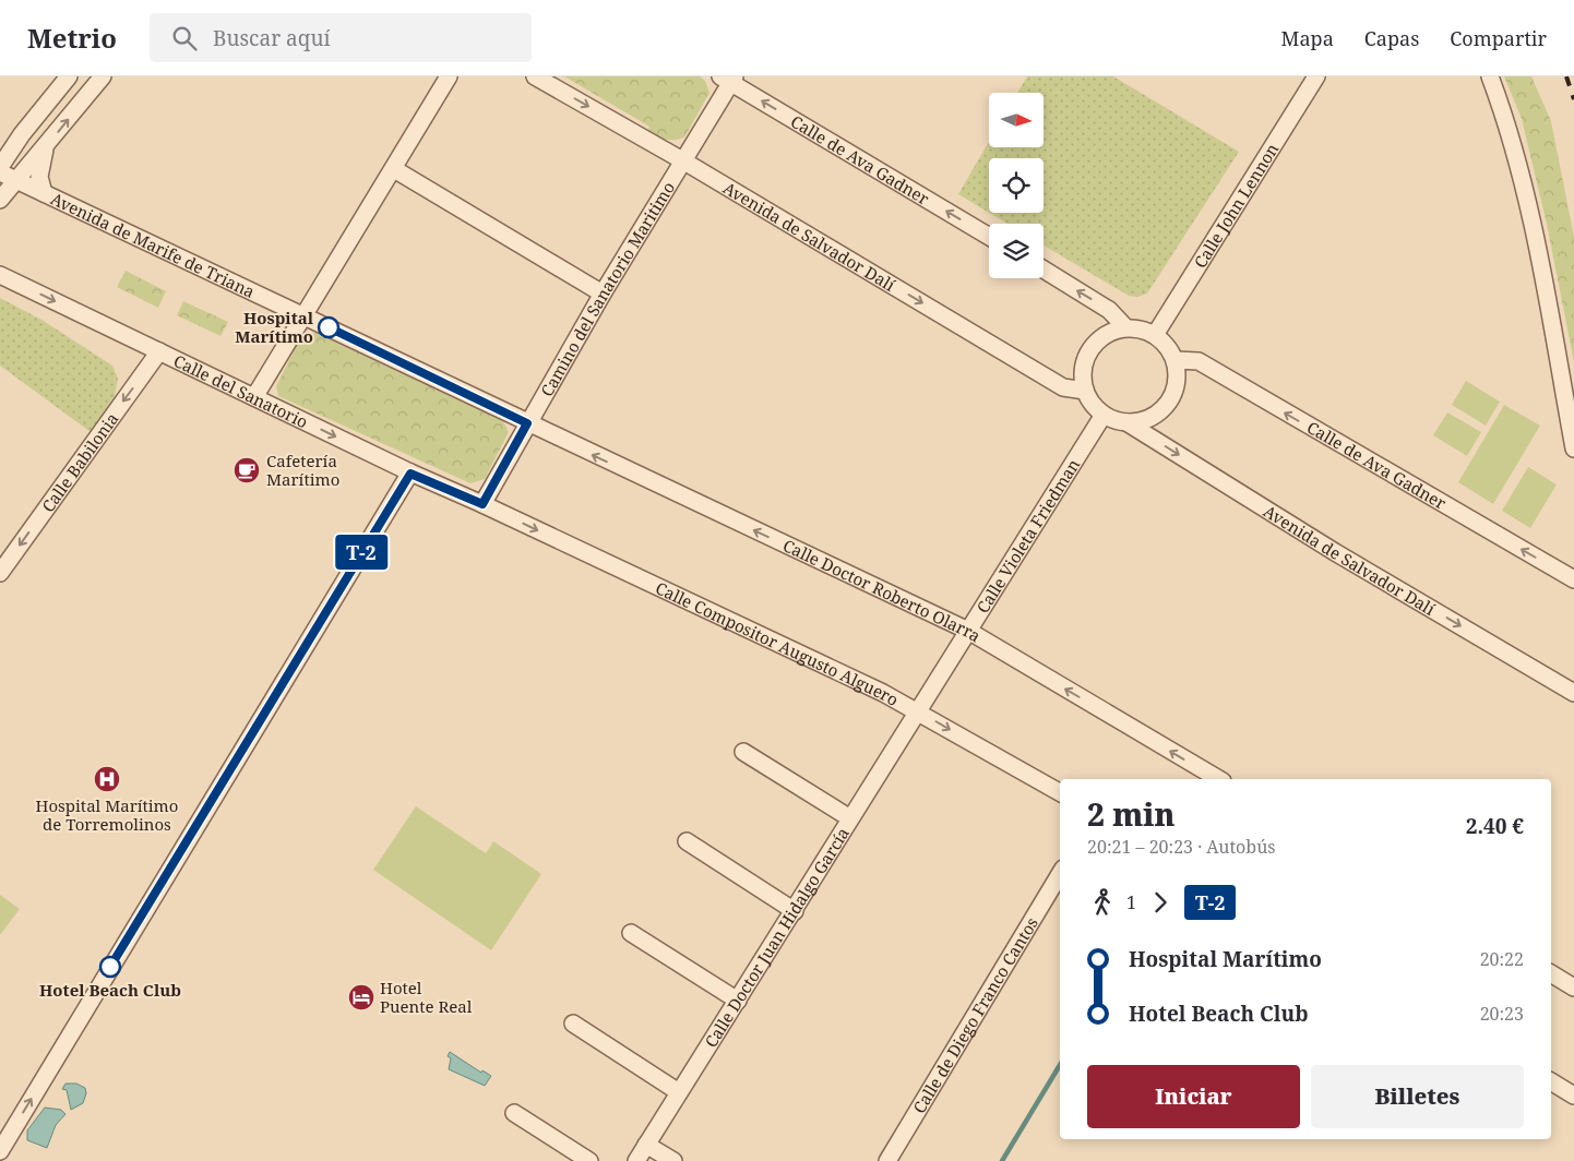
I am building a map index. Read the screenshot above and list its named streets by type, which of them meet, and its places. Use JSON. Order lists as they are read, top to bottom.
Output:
{
  "streets": {
    "street": [
      "Calle de Ava Gadner",
      "Calle John Lennon",
      "Avenida de Salvador Dalí",
      "Avenida de Marife de Triana",
      "Camino del Sanatorio Maritimo",
      "Calle del Sanatorio",
      "Calle Babilonia",
      "Calle Violeta Friedman",
      "Calle Doctor Roberto Olarra",
      "Calle Compositor Augusto Alguero",
      "Calle Doctor Juan Hidalgo García",
      "Calle de Diego Franco Cantos"
    ]
  },
  "crossings": [
    ["Calle de Ava Gadner", "Calle John Lennon"],
    ["Calle de Ava Gadner", "Avenida de Salvador Dalí"],
    ["Calle de Ava Gadner", "Camino del Sanatorio Maritimo"],
    ["Calle de Ava Gadner", "Calle Violeta Friedman"],
    ["Calle John Lennon", "Avenida de Salvador Dalí"],
    ["Calle John Lennon", "Calle Violeta Friedman"],
    ["Avenida de Salvador Dalí", "Camino del Sanatorio Maritimo"],
    ["Avenida de Salvador Dalí", "Calle Violeta Friedman"],
    ["Avenida de Marife de Triana", "Camino del Sanatorio Maritimo"],
    ["Avenida de Marife de Triana", "Calle Doctor Roberto Olarra"],
    ["Camino del Sanatorio Maritimo", "Calle del Sanatorio"],
    ["Camino del Sanatorio Maritimo", "Calle Doctor Roberto Olarra"],
    ["Camino del Sanatorio Maritimo", "Calle Compositor Augusto Alguero"],
    ["Calle del Sanatorio", "Calle Babilonia"],
    ["Calle del Sanatorio", "Calle Compositor Augusto Alguero"],
    ["Calle Violeta Friedman", "Calle Doctor Roberto Olarra"],
    ["Calle Violeta Friedman", "Calle Compositor Augusto Alguero"],
    ["Calle Violeta Friedman", "Calle Doctor Juan Hidalgo García"],
    ["Calle Compositor Augusto Alguero", "Calle Doctor Juan Hidalgo García"]
  ],
  "one_way": [
    "Calle de Ava Gadner",
    "Avenida de Salvador Dalí",
    "Calle del Sanatorio",
    "Calle Babilonia",
    "Calle Doctor Roberto Olarra",
    "Calle Compositor Augusto Alguero"
  ],
  "places": {
    "other": ["Hospital Marítimo", "Hotel Beach Club"],
    "cafe": ["Cafetería Marítimo"],
    "hospital": ["Hospital Marítimo de Torremolinos"],
    "hotel": ["Hotel Puente Real"]
  },
  "lines": ["bus line T-2"],
  "north": "right",
  "page": {
    "header": "Metrio",
    "search": "Buscar aquí",
    "nav": ["Mapa", "Capas", "Compartir"],
    "on_map": "T-2",
    "heading": ["2 min", "20:21 – 20:23 · Autobús", "2.40 €"],
    "legs": ["1", "T-2"],
    "list": [
      {
        "name": "Hospital Marítimo",
        "value": "20:22"
      },
      {
        "name": "Hotel Beach Club",
        "value": "20:23"
      }
    ],
    "buttons": ["Iniciar", "Billetes"]
  }
}
